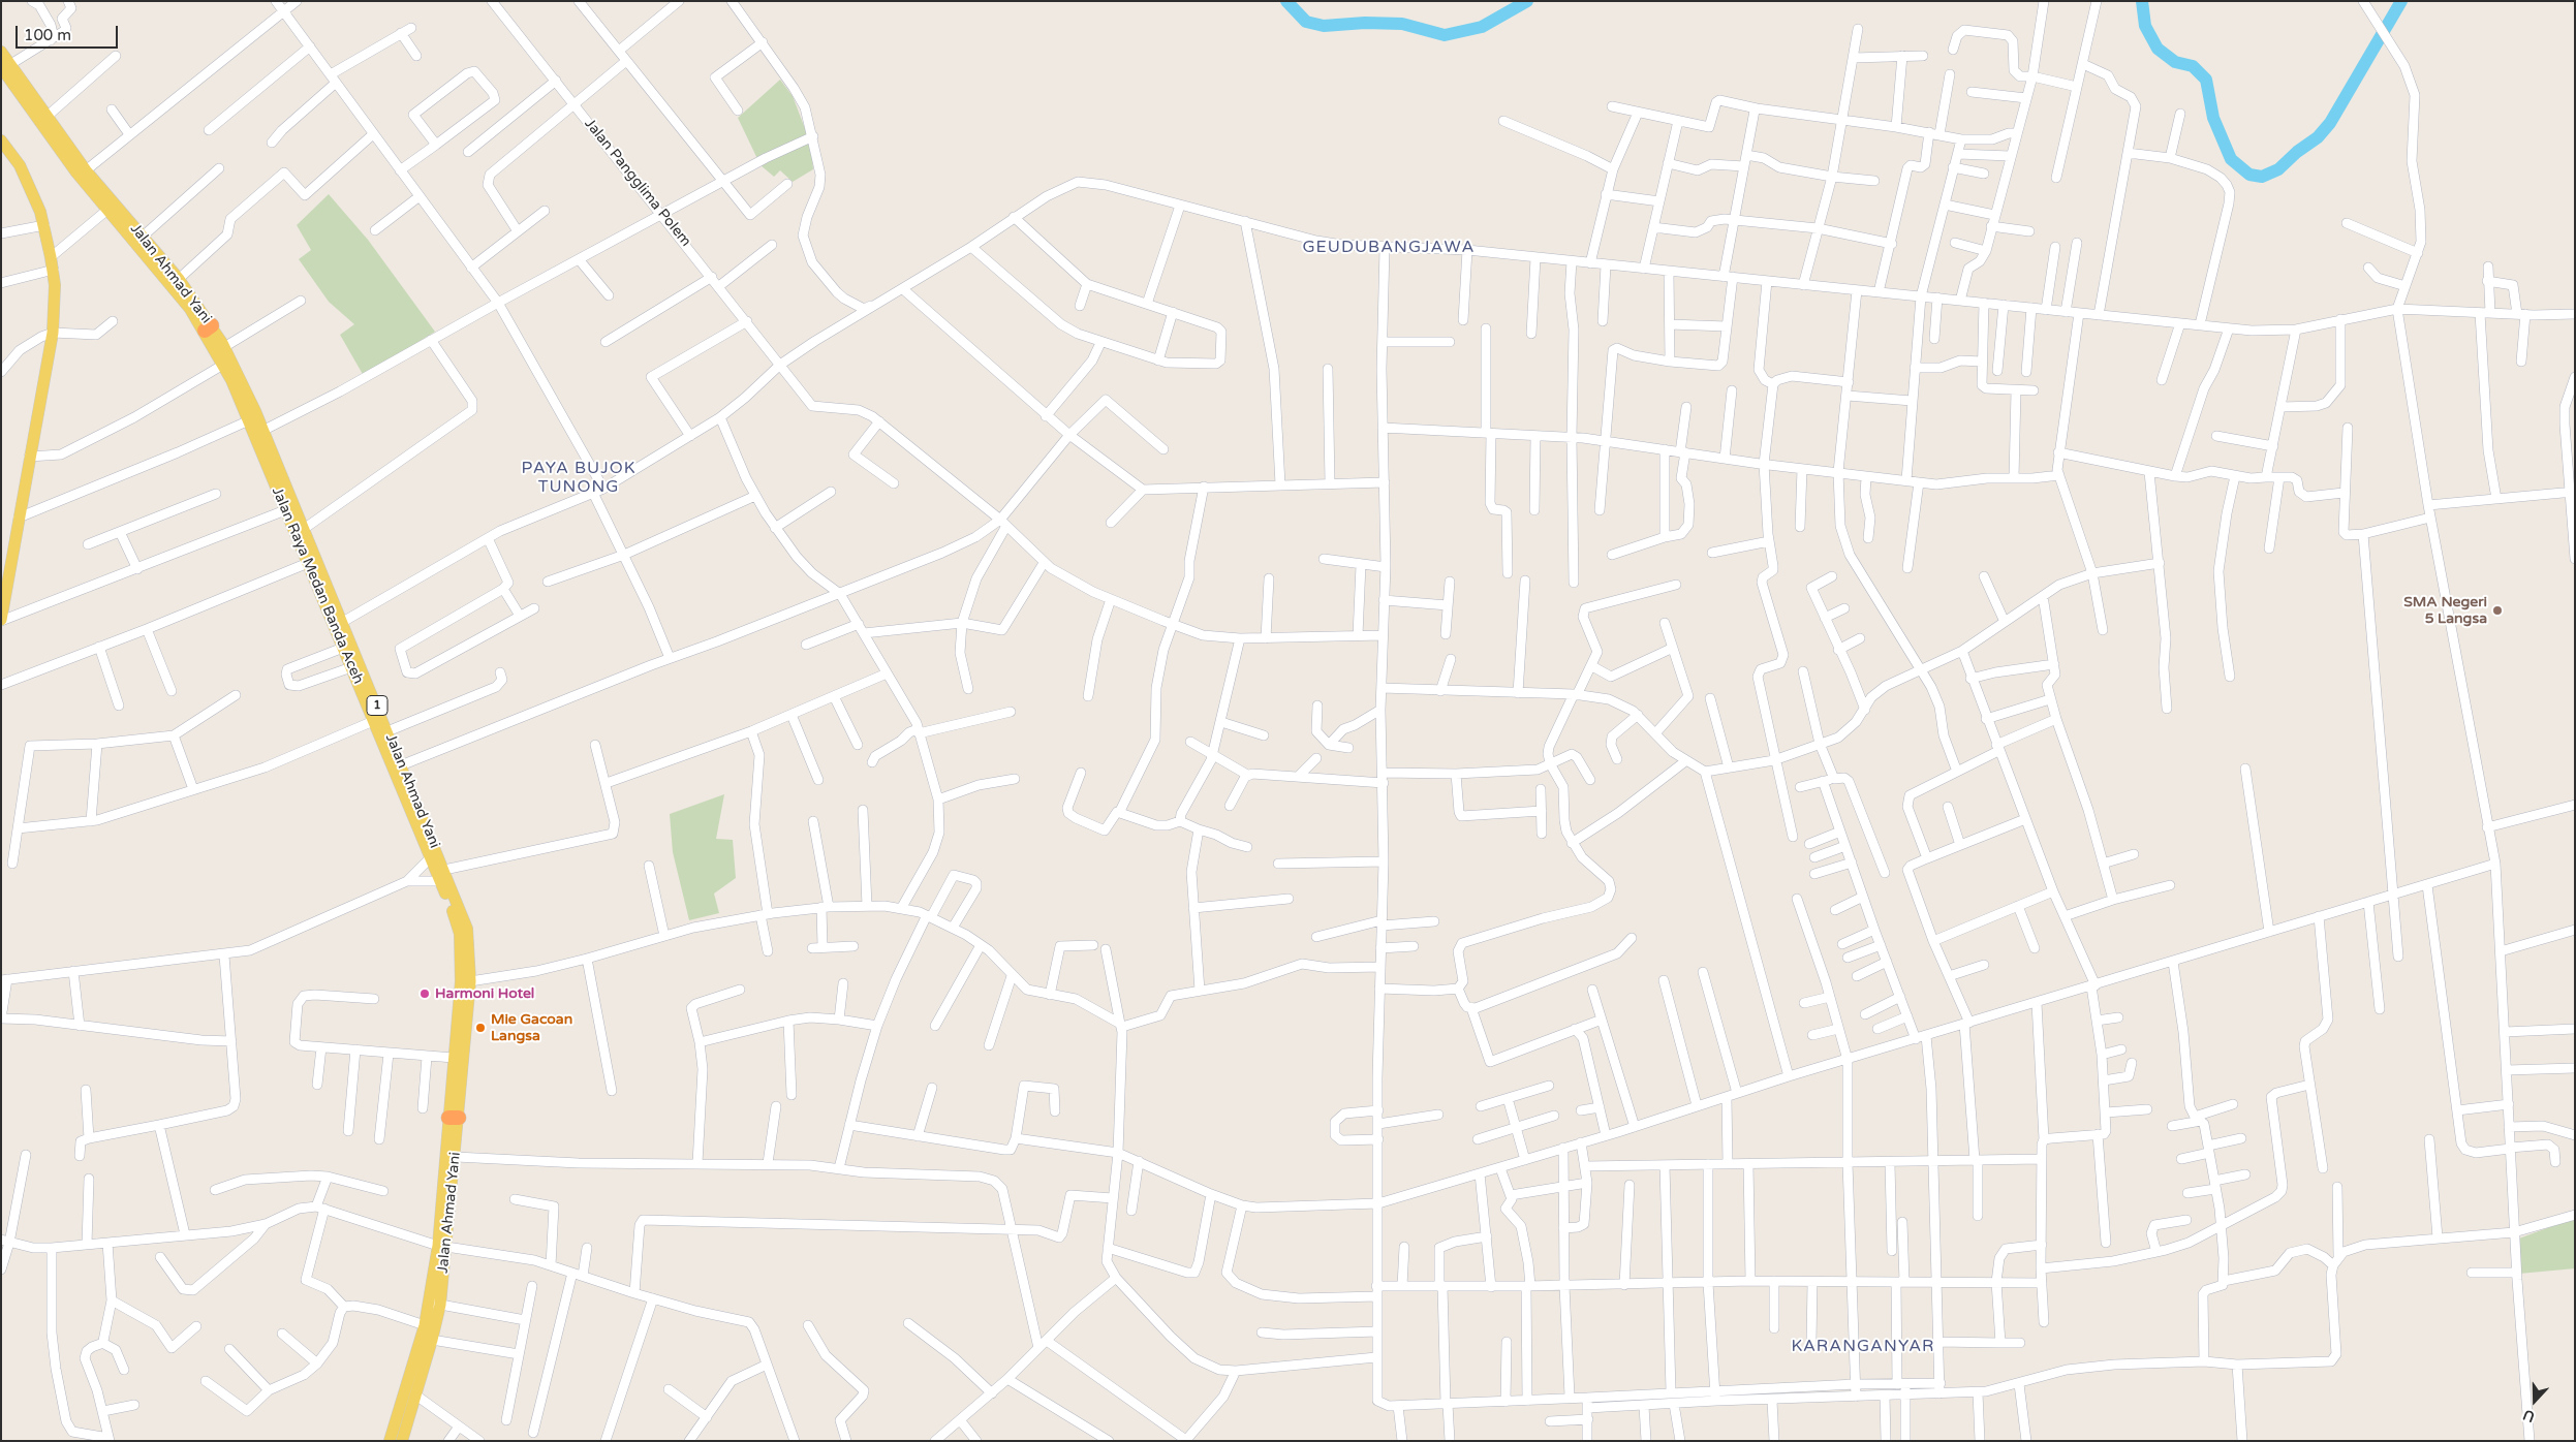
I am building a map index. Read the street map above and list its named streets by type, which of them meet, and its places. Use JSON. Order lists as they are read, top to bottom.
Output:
{
  "streets": {
    "main road": ["Jalan Ahmad Yani", "Jalan Raya Medan Banda Aceh", "1"],
    "street": ["Jalan Pangglima Polem"]
  },
  "crossings": [
    ["Jalan Ahmad Yani", "Jalan Raya Medan Banda Aceh"],
    ["Jalan Ahmad Yani", "1"]
  ],
  "districts": ["GEUDUBANGJAWA", "PAYA BUJOK TUNONG", "KARANGANYAR"],
  "places": ["SMA Negeri 5 Langsa", "Harmoni Hotel", "Mie Gacoan Langsa"],
  "scale_bar": "100 m",
  "north": "bottom"
}
